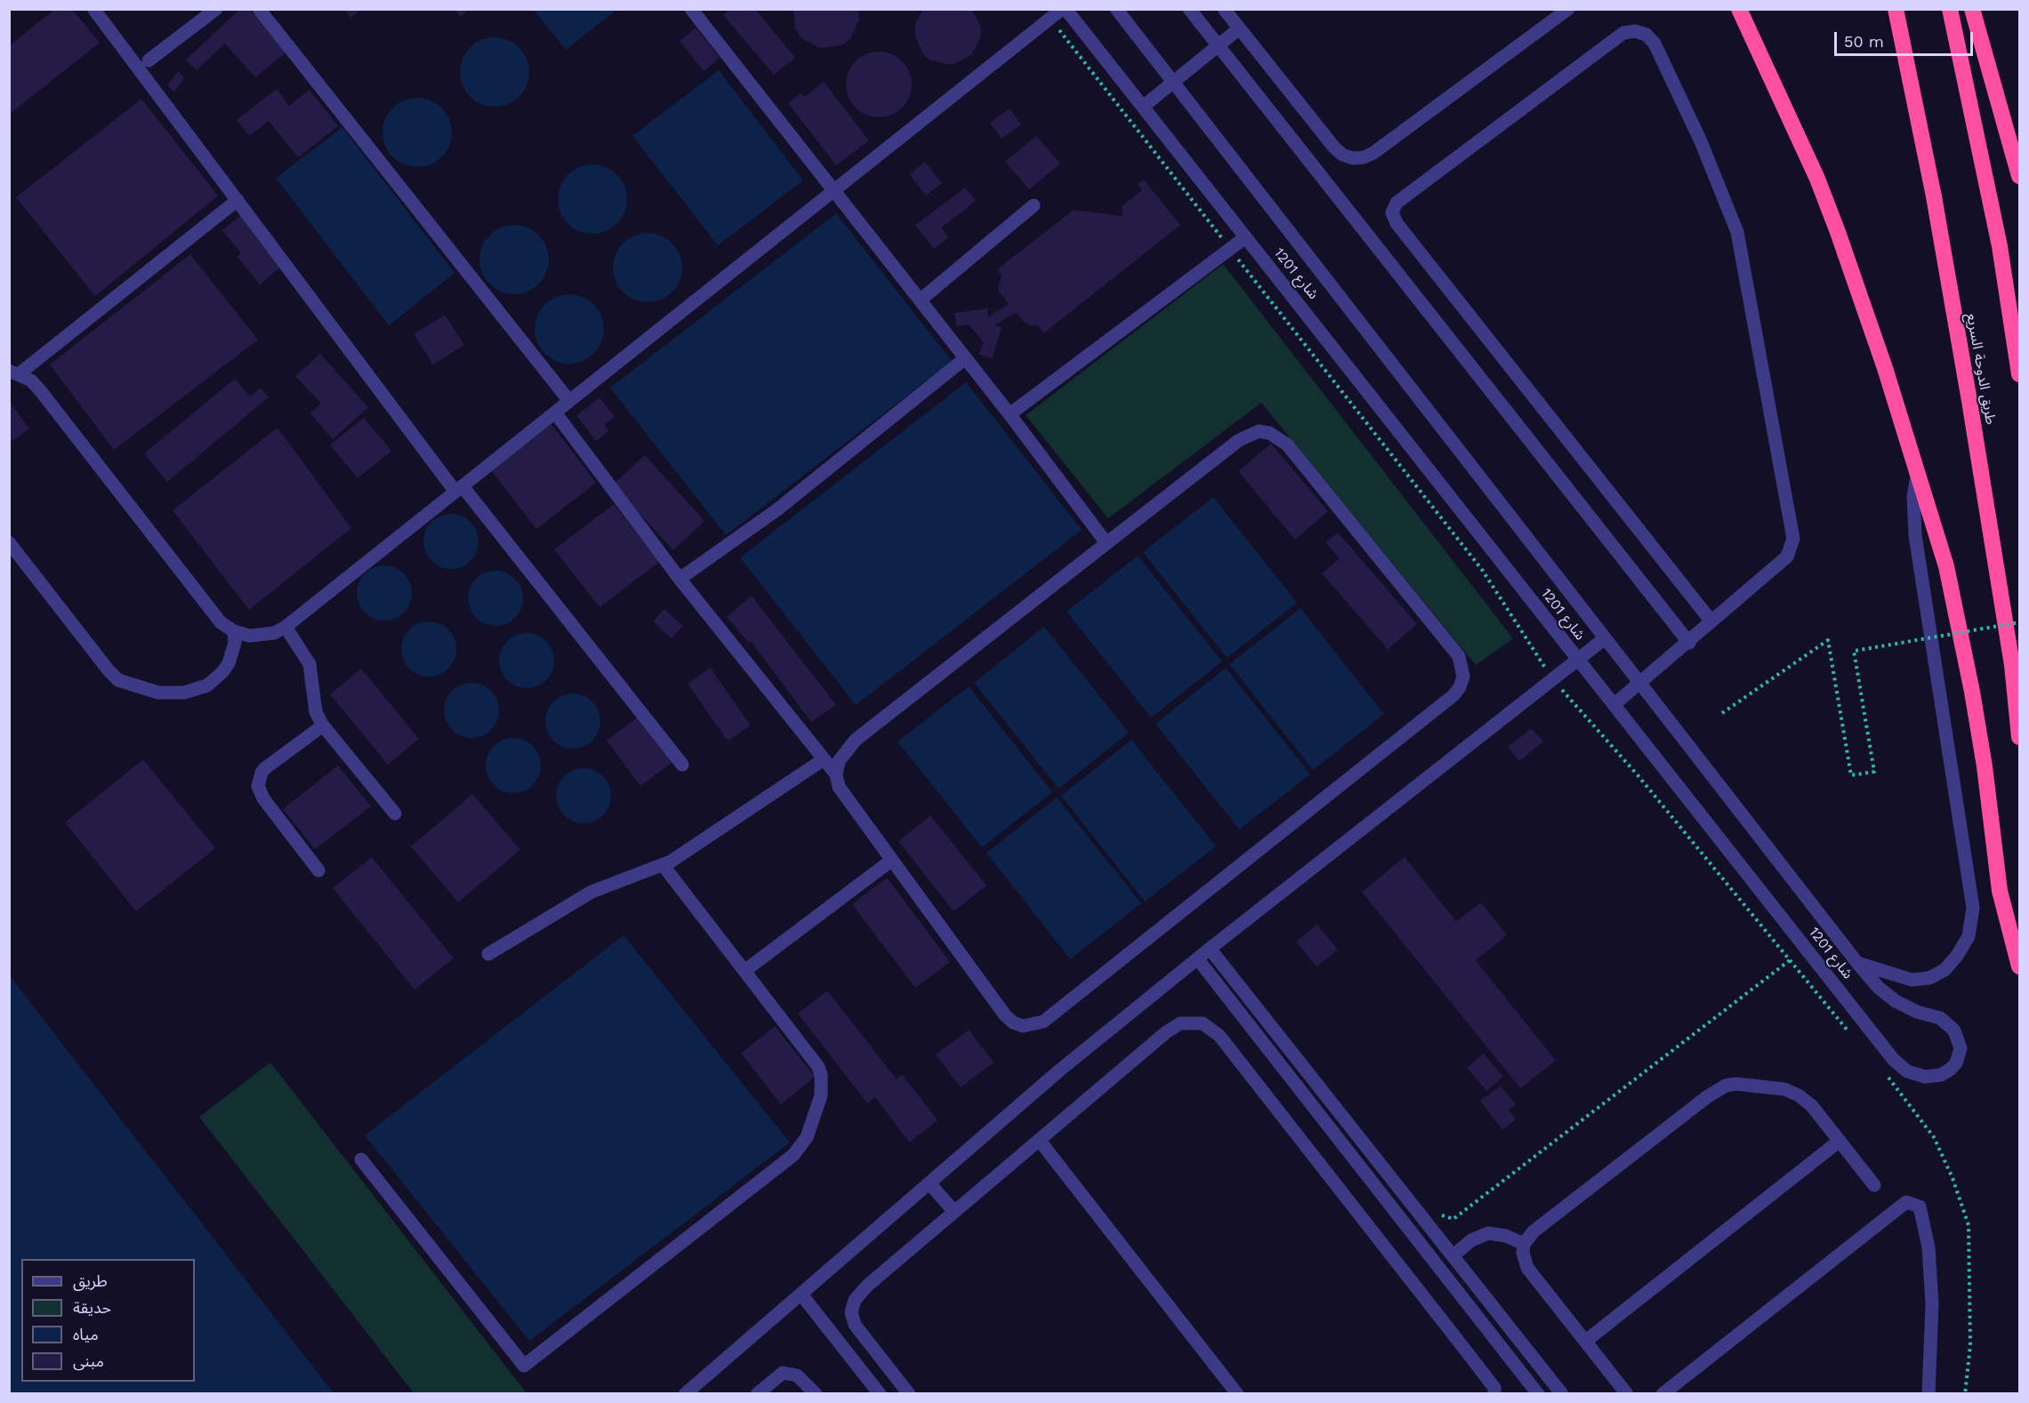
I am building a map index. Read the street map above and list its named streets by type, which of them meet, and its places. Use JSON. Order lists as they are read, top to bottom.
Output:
{
  "streets": {
    "highway": ["طريق الدوحة السريع"],
    "street": ["شارع 1201"]
  },
  "legend": [
    "طريق",
    "حديقة",
    "مياه",
    "مبنى"
  ],
  "scale_bar": "50 m"
}
